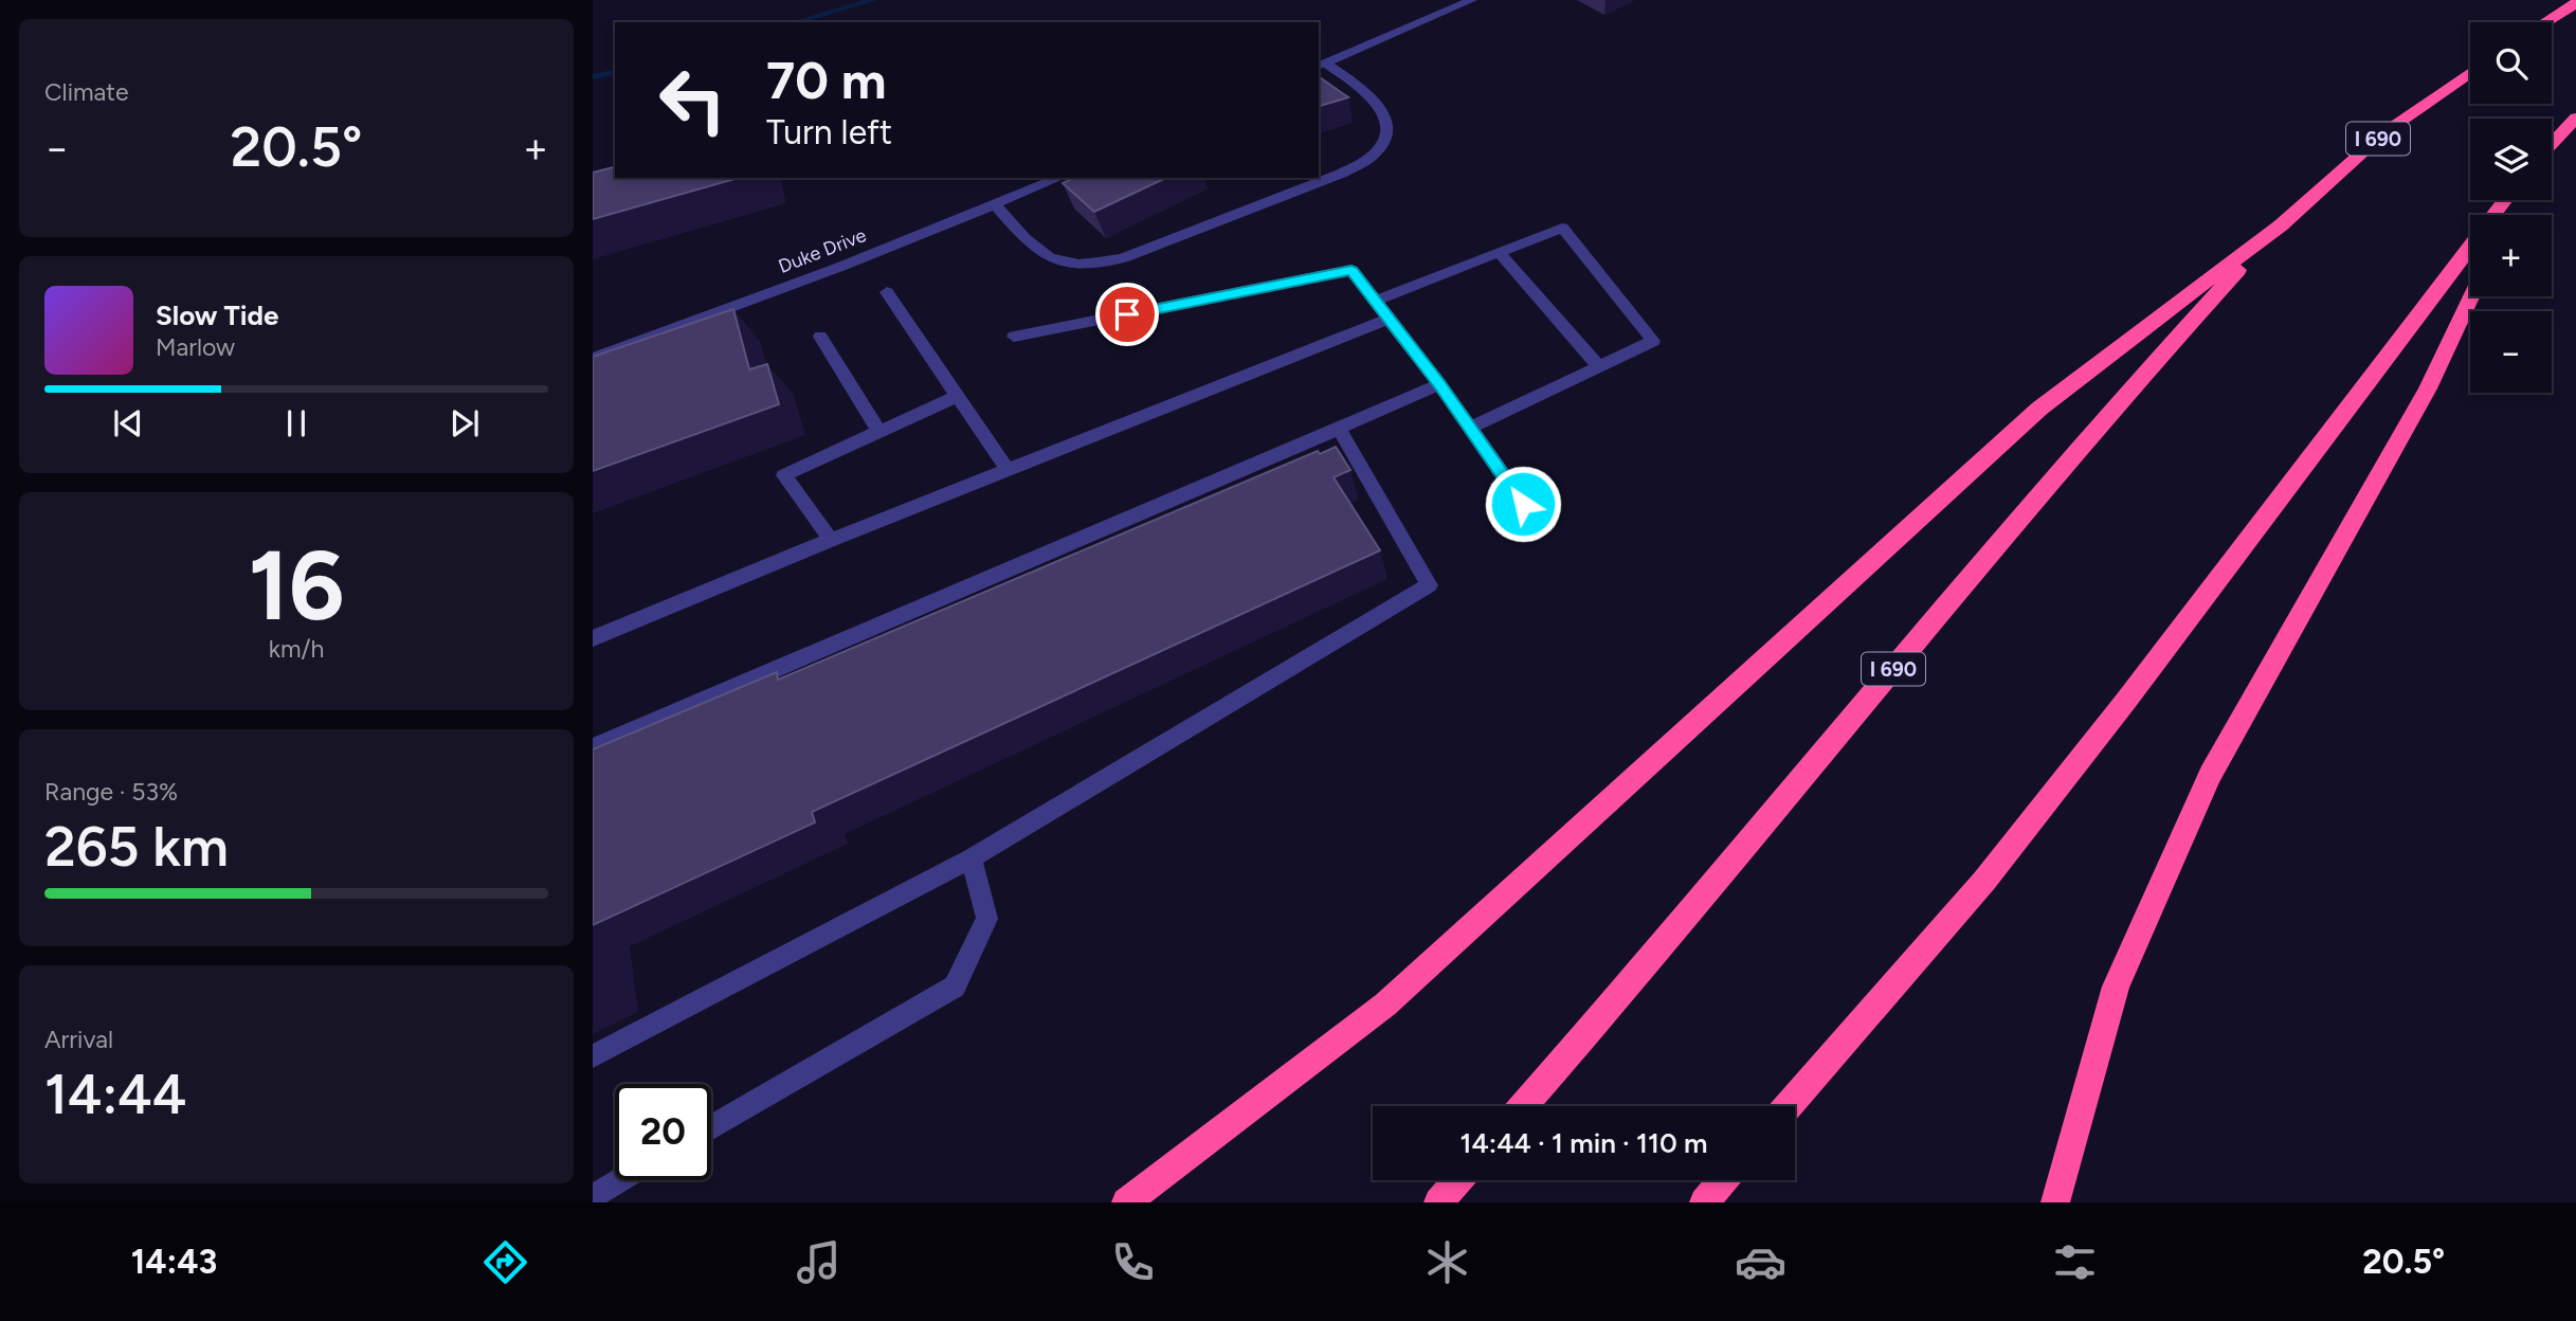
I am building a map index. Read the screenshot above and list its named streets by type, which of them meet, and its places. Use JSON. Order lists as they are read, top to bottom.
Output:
{
  "streets": {
    "highway": ["I 690"],
    "street": ["Duke Drive"]
  },
  "page": {
    "tile": [
      "Climate",
      ["16", "km/h"],
      ["Range · 53%", "265 km"],
      ["Arrival", "14:44"]
    ],
    "map_buttons": ["+", "−"],
    "turn": ["70 m", "Turn left"],
    "heat": ["−", "20.5°", "+"],
    "song": ["Slow Tide", "Marlow"],
    "limit": "20",
    "trip": "14:44 · 1 min · 110 m",
    "tabs": ["14:43", "20.5°"]
  }
}
